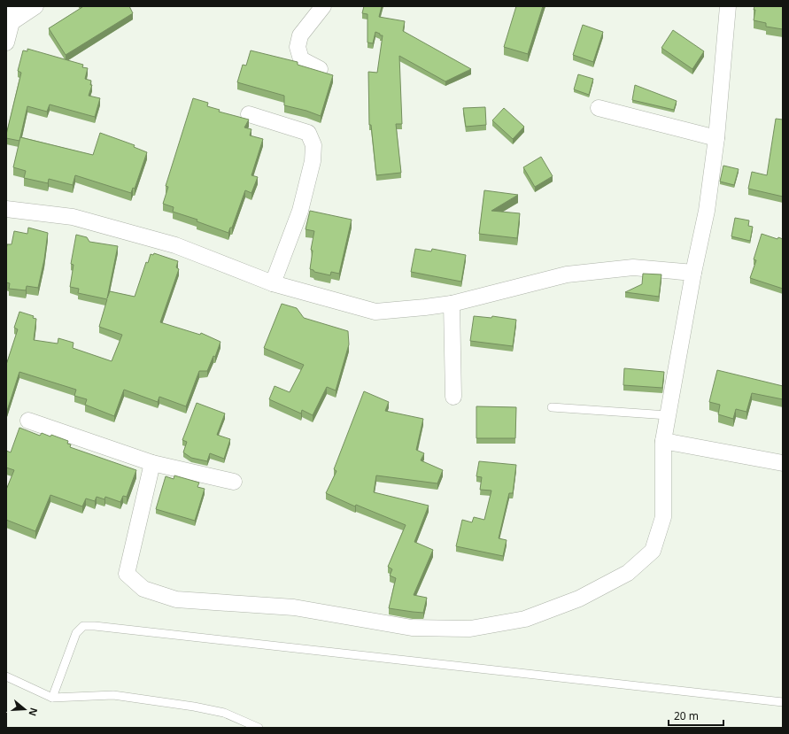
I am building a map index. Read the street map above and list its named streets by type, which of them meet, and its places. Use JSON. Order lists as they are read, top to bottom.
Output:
{
  "scale_bar": "20 m",
  "north": "right"
}
